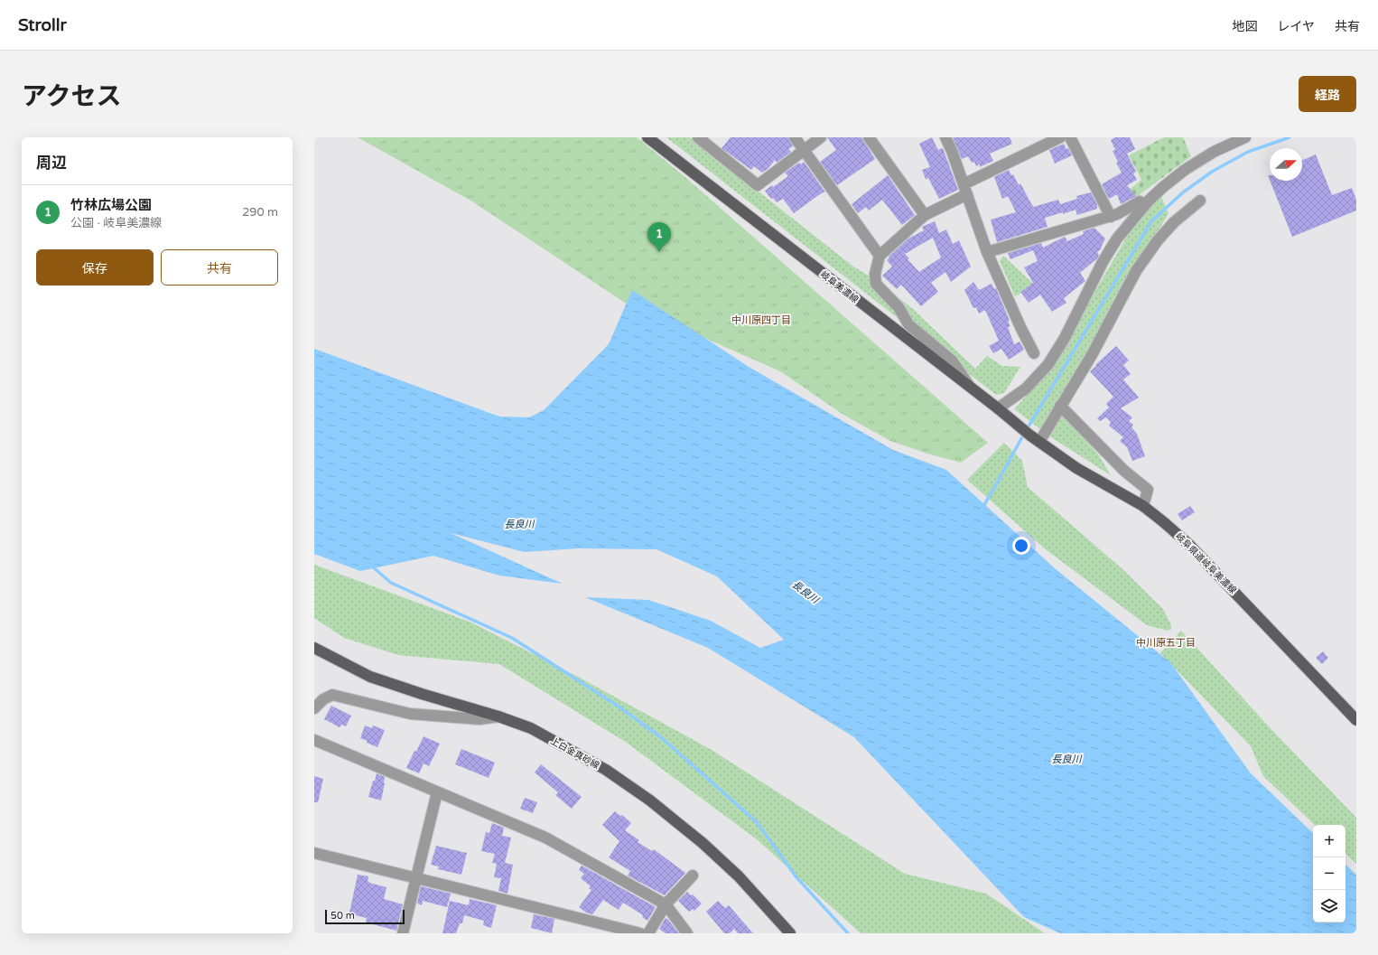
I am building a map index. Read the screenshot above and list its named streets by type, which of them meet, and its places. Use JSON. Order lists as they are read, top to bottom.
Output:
{
  "streets": {
    "main road": ["岐阜美濃線", "岐阜県道岐阜美濃線", "上白金真砂線"]
  },
  "crossings": [
    ["岐阜美濃線", "岐阜県道岐阜美濃線"]
  ],
  "districts": ["中川原四丁目", "中川原五丁目"],
  "water": ["長良川"],
  "scale_bar": "50 m",
  "north": "right",
  "page": {
    "header": "Strollr",
    "nav": ["地図", "レイヤ", "共有"],
    "title": "アクセス",
    "buttons": [
      "経路",
      ["保存", "共有"]
    ],
    "heading": "周辺",
    "list": [
      {
        "mark": "1",
        "name": "竹林広場公園",
        "note": "公園 · 岐阜美濃線",
        "value": "290 m"
      }
    ],
    "pins": "1",
    "map_buttons": ["+", "−"],
    "scale": "50 m"
  }
}
